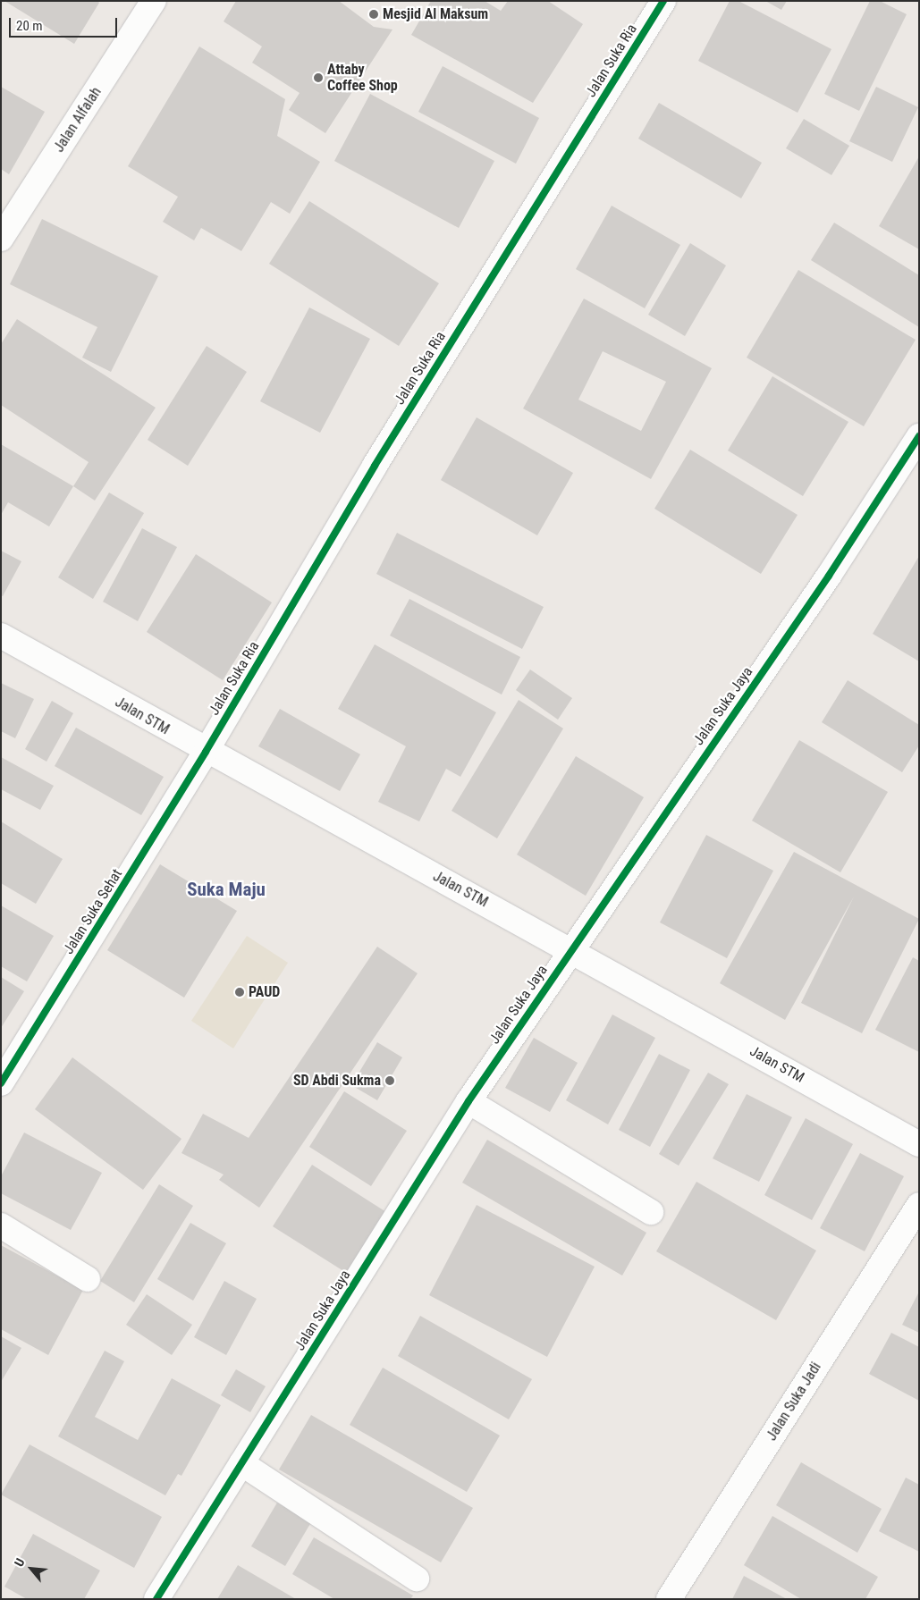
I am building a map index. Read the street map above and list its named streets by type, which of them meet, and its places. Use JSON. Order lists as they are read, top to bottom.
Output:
{
  "streets": {
    "street": [
      "Jalan Suka Ria",
      "Jalan Alfalah",
      "Jalan Suka Jaya",
      "Jalan STM",
      "Jalan Suka Sehat",
      "Jalan Suka Jadi"
    ]
  },
  "crossings": [
    ["Jalan Suka Ria", "Jalan STM"],
    ["Jalan Suka Ria", "Jalan Suka Sehat"],
    ["Jalan Suka Jaya", "Jalan STM"],
    ["Jalan STM", "Jalan Suka Sehat"]
  ],
  "districts": ["Suka Maju"],
  "places": [
    "Mesjid Al Maksum",
    "Attaby Coffee Shop",
    "PAUD",
    "SD Abdi Sukma"
  ],
  "scale_bar": "20 m",
  "north": "top left"
}
